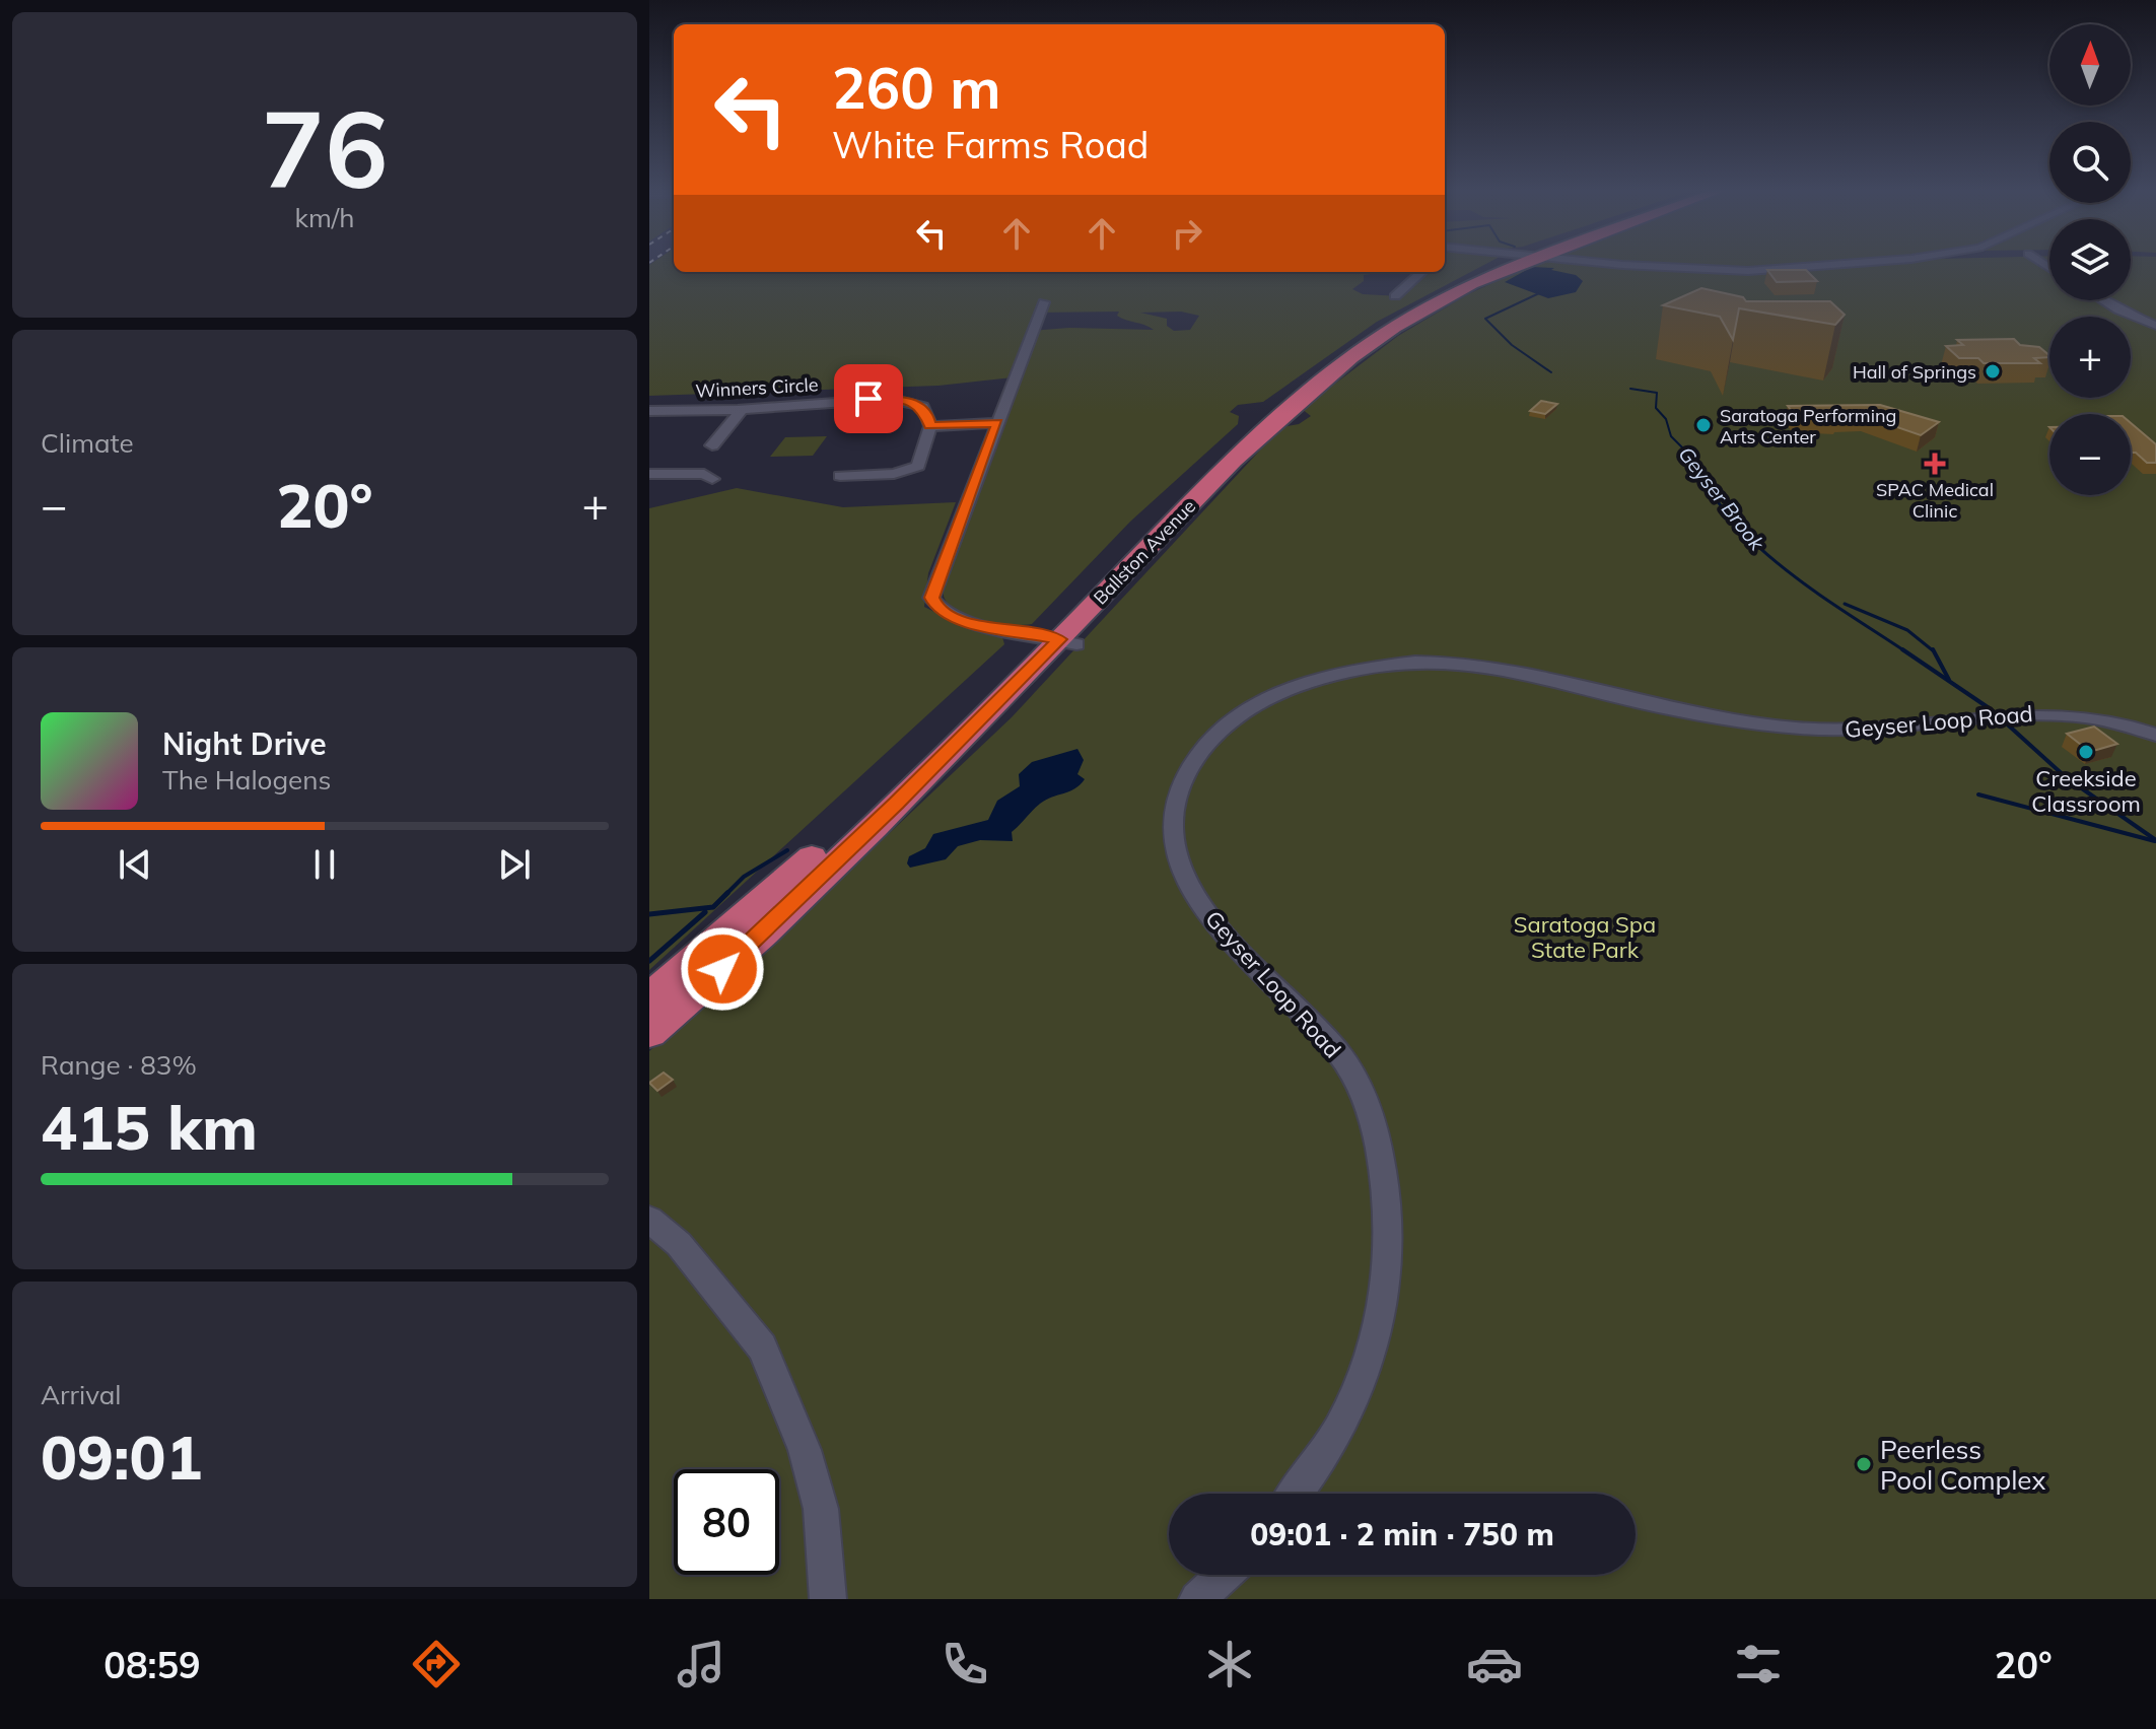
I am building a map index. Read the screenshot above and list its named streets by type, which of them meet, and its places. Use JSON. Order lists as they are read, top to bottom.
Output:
{
  "streets": {
    "highway": ["Ballston Avenue"],
    "street": ["Winners Circle", "Geyser Loop Road"]
  },
  "water": ["Geyser Brook"],
  "parks": ["Saratoga Spa State Park"],
  "places": {
    "other": [
      "Hall of Springs",
      "Saratoga Performing Arts Center",
      "Creekside Classroom",
      "Peerless Pool Complex"
    ],
    "health": ["SPAC Medical Clinic"]
  },
  "north": "top",
  "page": {
    "tile": [
      ["76", "km/h"],
      "Climate",
      ["Range · 83%", "415 km"],
      ["Arrival", "09:01"]
    ],
    "map_buttons": ["+", "−"],
    "turn": ["260 m", "White Farms Road"],
    "heat": ["−", "20°", "+"],
    "song": ["Night Drive", "The Halogens"],
    "limit": "80",
    "trip": "09:01 · 2 min · 750 m",
    "tabs": ["08:59", "20°"]
  }
}
